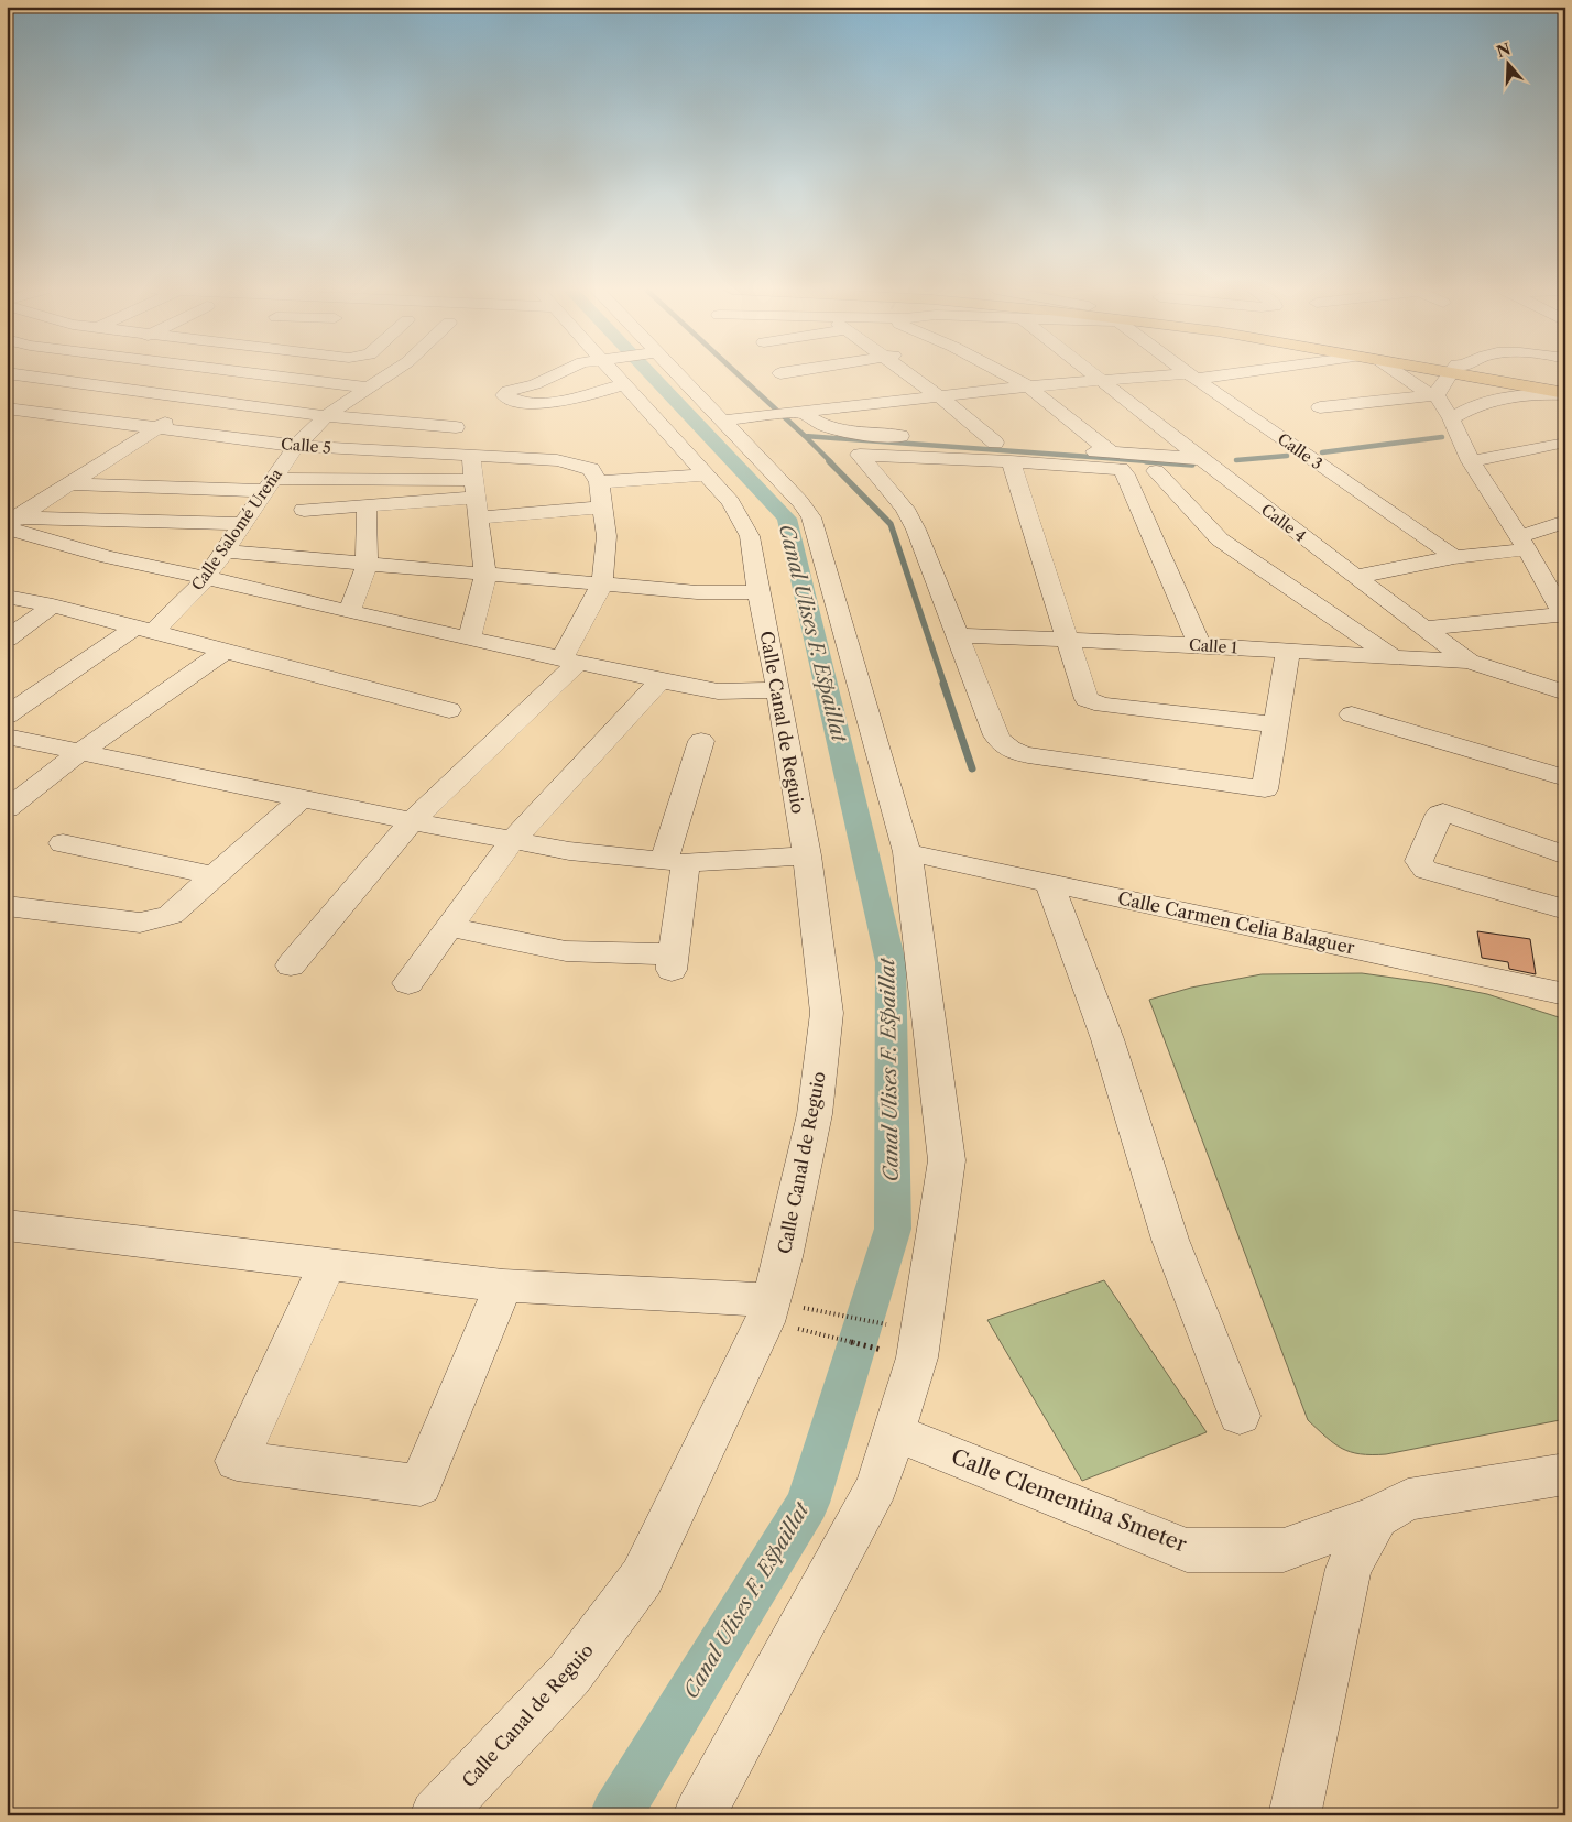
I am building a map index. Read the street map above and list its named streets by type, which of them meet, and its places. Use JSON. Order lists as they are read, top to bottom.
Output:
{
  "streets": {
    "street": [
      "Calle 5",
      "Calle 3",
      "Calle 4",
      "Calle Salomé Ureña",
      "Calle 1",
      "Calle Canal de Reguio",
      "Calle Carmen Celia Balaguer",
      "Calle Clementina Smeter"
    ]
  },
  "crossings": [
    ["Calle 5", "Calle Salomé Ureña"],
    ["Calle 4", "Calle 1"]
  ],
  "water": ["Canal Ulises F. Espaillat"],
  "north": "top"
}
